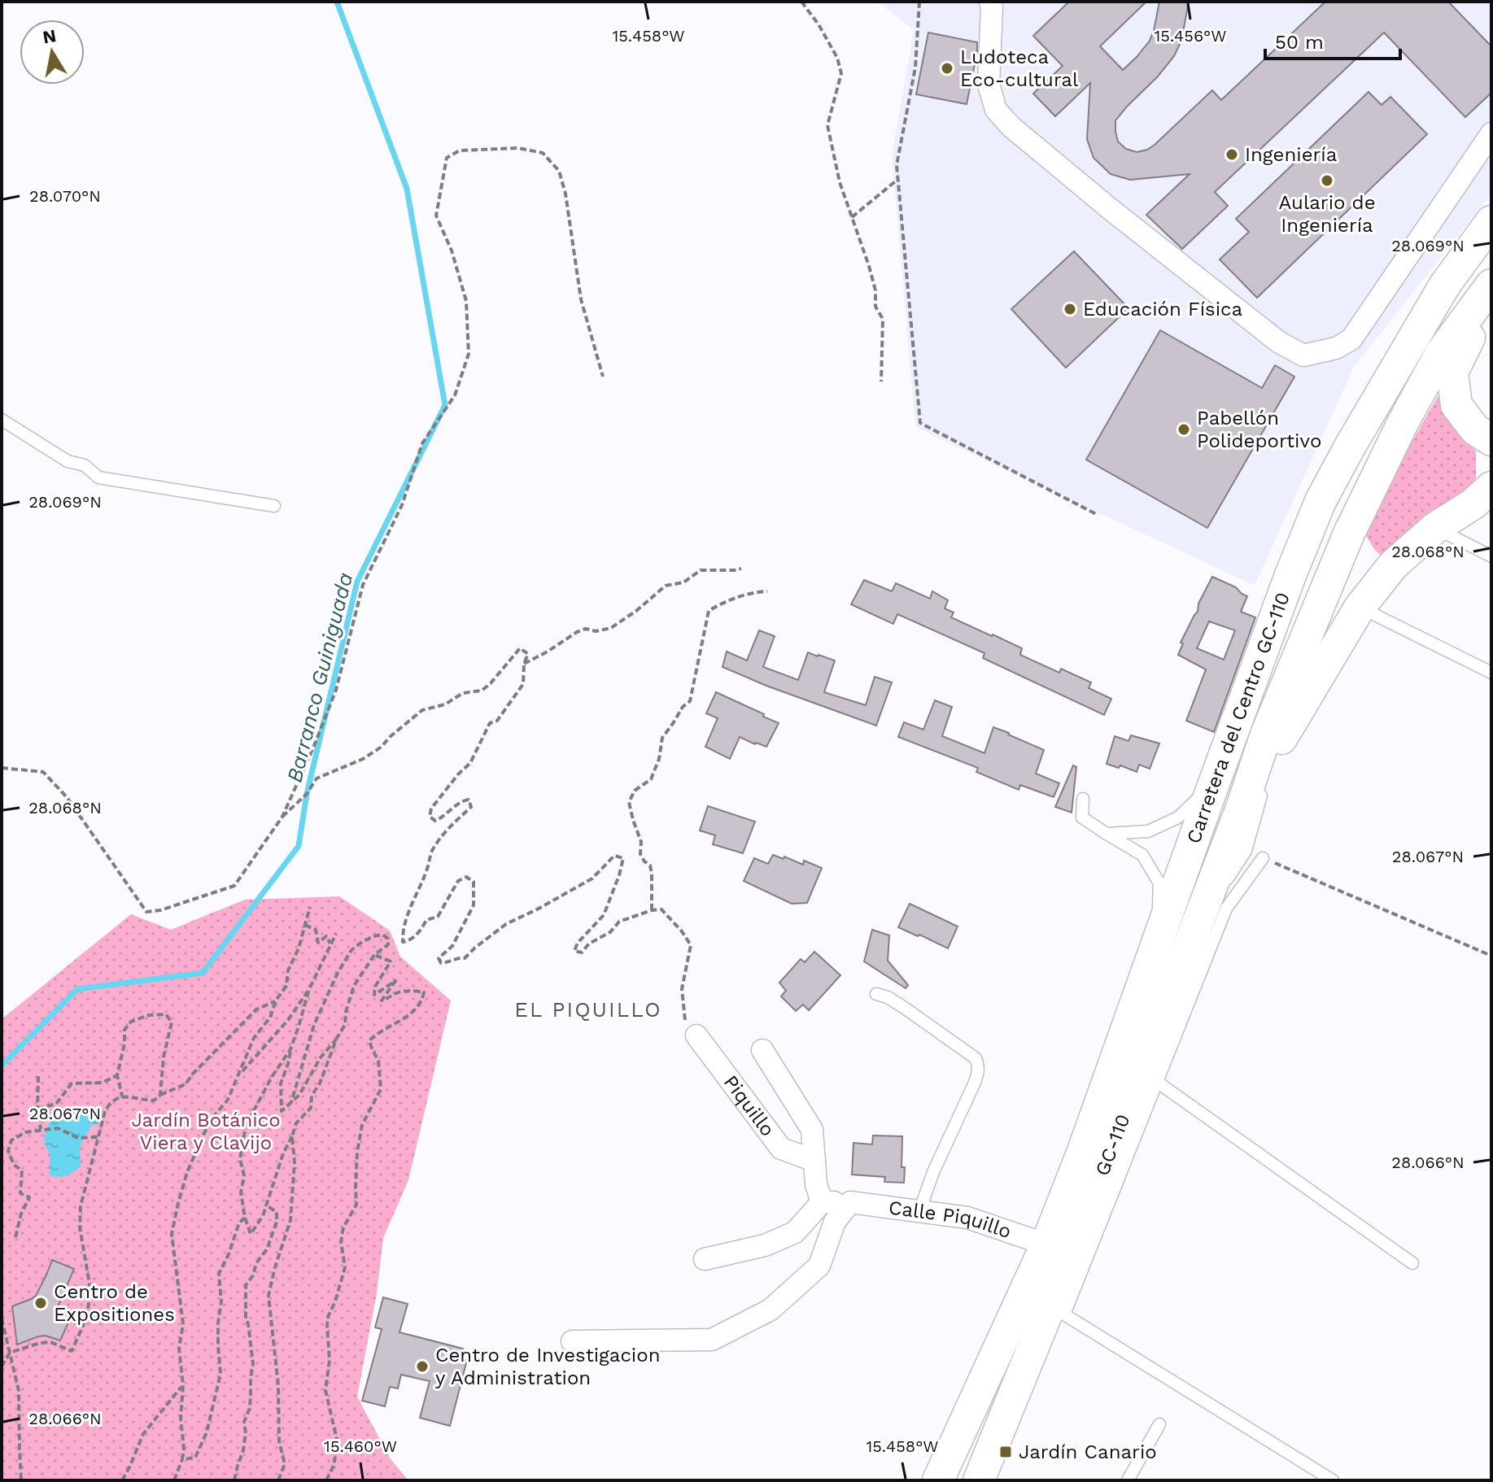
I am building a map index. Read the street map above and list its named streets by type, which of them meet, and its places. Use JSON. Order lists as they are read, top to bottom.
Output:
{
  "streets": {
    "main road": ["Carretera del Centro GC-110", "GC-110"],
    "street": ["Piquillo", "Calle Piquillo"]
  },
  "crossings": [
    ["Carretera del Centro GC-110", "GC-110"],
    ["Carretera del Centro GC-110", "Calle Piquillo"],
    ["GC-110", "Calle Piquillo"]
  ],
  "districts": ["EL PIQUILLO"],
  "water": ["Barranco Guiniguada"],
  "parks": ["Jardín Botánico Viera y Clavijo"],
  "places": {
    "other": [
      "Ludoteca Eco-cultural",
      "Ingeniería",
      "Aulario de Ingeniería",
      "Educación Física",
      "Pabellón Polideportivo",
      "Centro de Expositiones",
      "Centro de Investigacion y Administration"
    ],
    "transit": ["Jardín Canario"]
  },
  "scale_bar": "50 m",
  "north": "top",
  "coordinates": [
    "15.458°W",
    "15.456°W",
    "28.070°N",
    "28.069°N",
    "28.068°N",
    "28.067°N",
    "28.066°N",
    "15.460°W"
  ]
}
